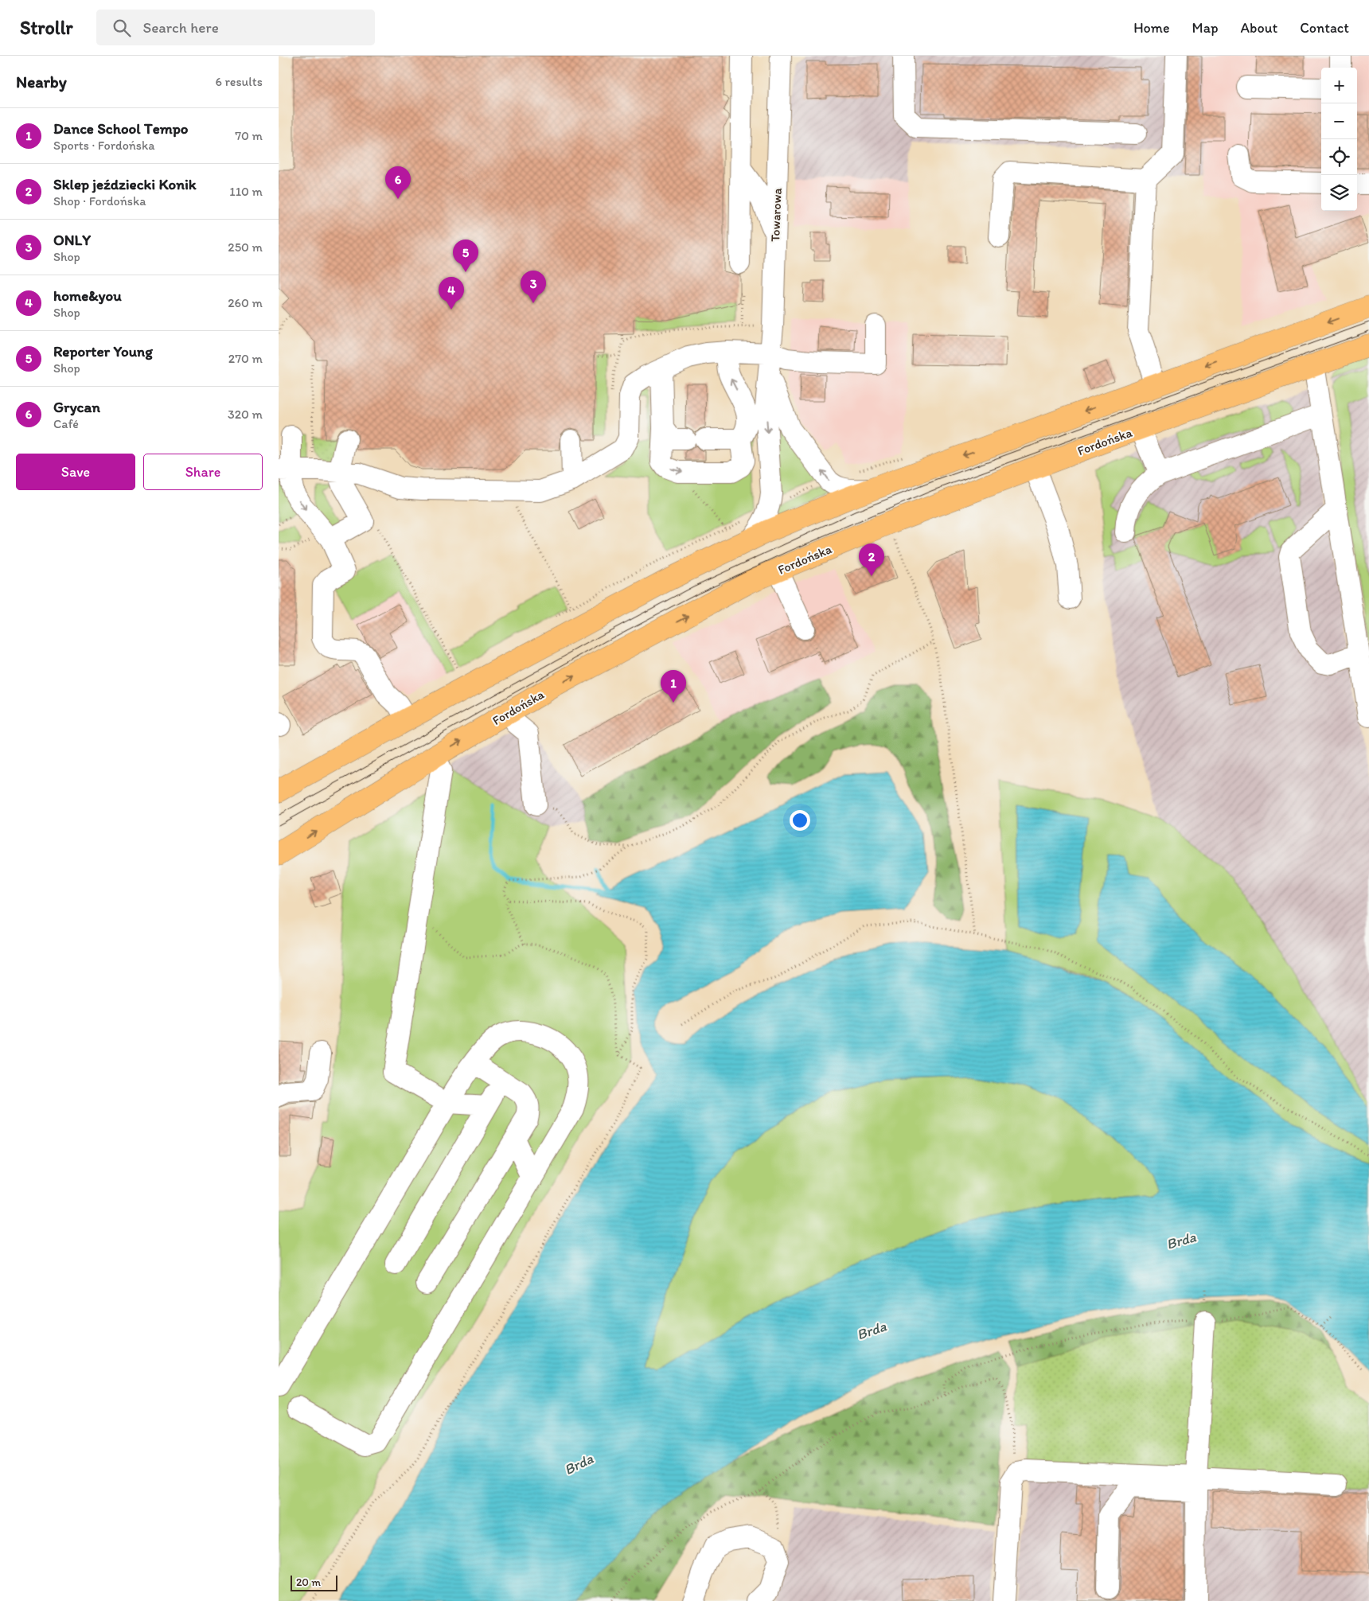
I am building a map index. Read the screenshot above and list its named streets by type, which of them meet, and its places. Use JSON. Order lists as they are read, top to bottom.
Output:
{
  "streets": {
    "main road": ["Fordońska"],
    "street": ["Towarowa"]
  },
  "water": ["Brda"],
  "scale_bar": "20 m",
  "page": {
    "header": "Strollr",
    "search": "Search here",
    "nav": [
      "Home",
      "Map",
      "About",
      "Contact"
    ],
    "heading": ["Nearby", "6 results"],
    "map_buttons": ["+", "−"],
    "list": [
      {
        "mark": "1",
        "name": "Dance School Tempo",
        "note": "Sports · Fordońska",
        "value": "70 m"
      },
      {
        "mark": "2",
        "name": "Sklep jeździecki Konik",
        "note": "Shop · Fordońska",
        "value": "110 m"
      },
      {
        "mark": "3",
        "name": "ONLY",
        "note": "Shop",
        "value": "250 m"
      },
      {
        "mark": "4",
        "name": "home&you",
        "note": "Shop",
        "value": "260 m"
      },
      {
        "mark": "5",
        "name": "Reporter Young",
        "note": "Shop",
        "value": "270 m"
      },
      {
        "mark": "6",
        "name": "Grycan",
        "note": "Café",
        "value": "320 m"
      }
    ],
    "pins": [
      "6",
      "5",
      "3",
      "4",
      "2",
      "1"
    ],
    "buttons": ["Save", "Share"],
    "scale": "20 m"
  }
}
